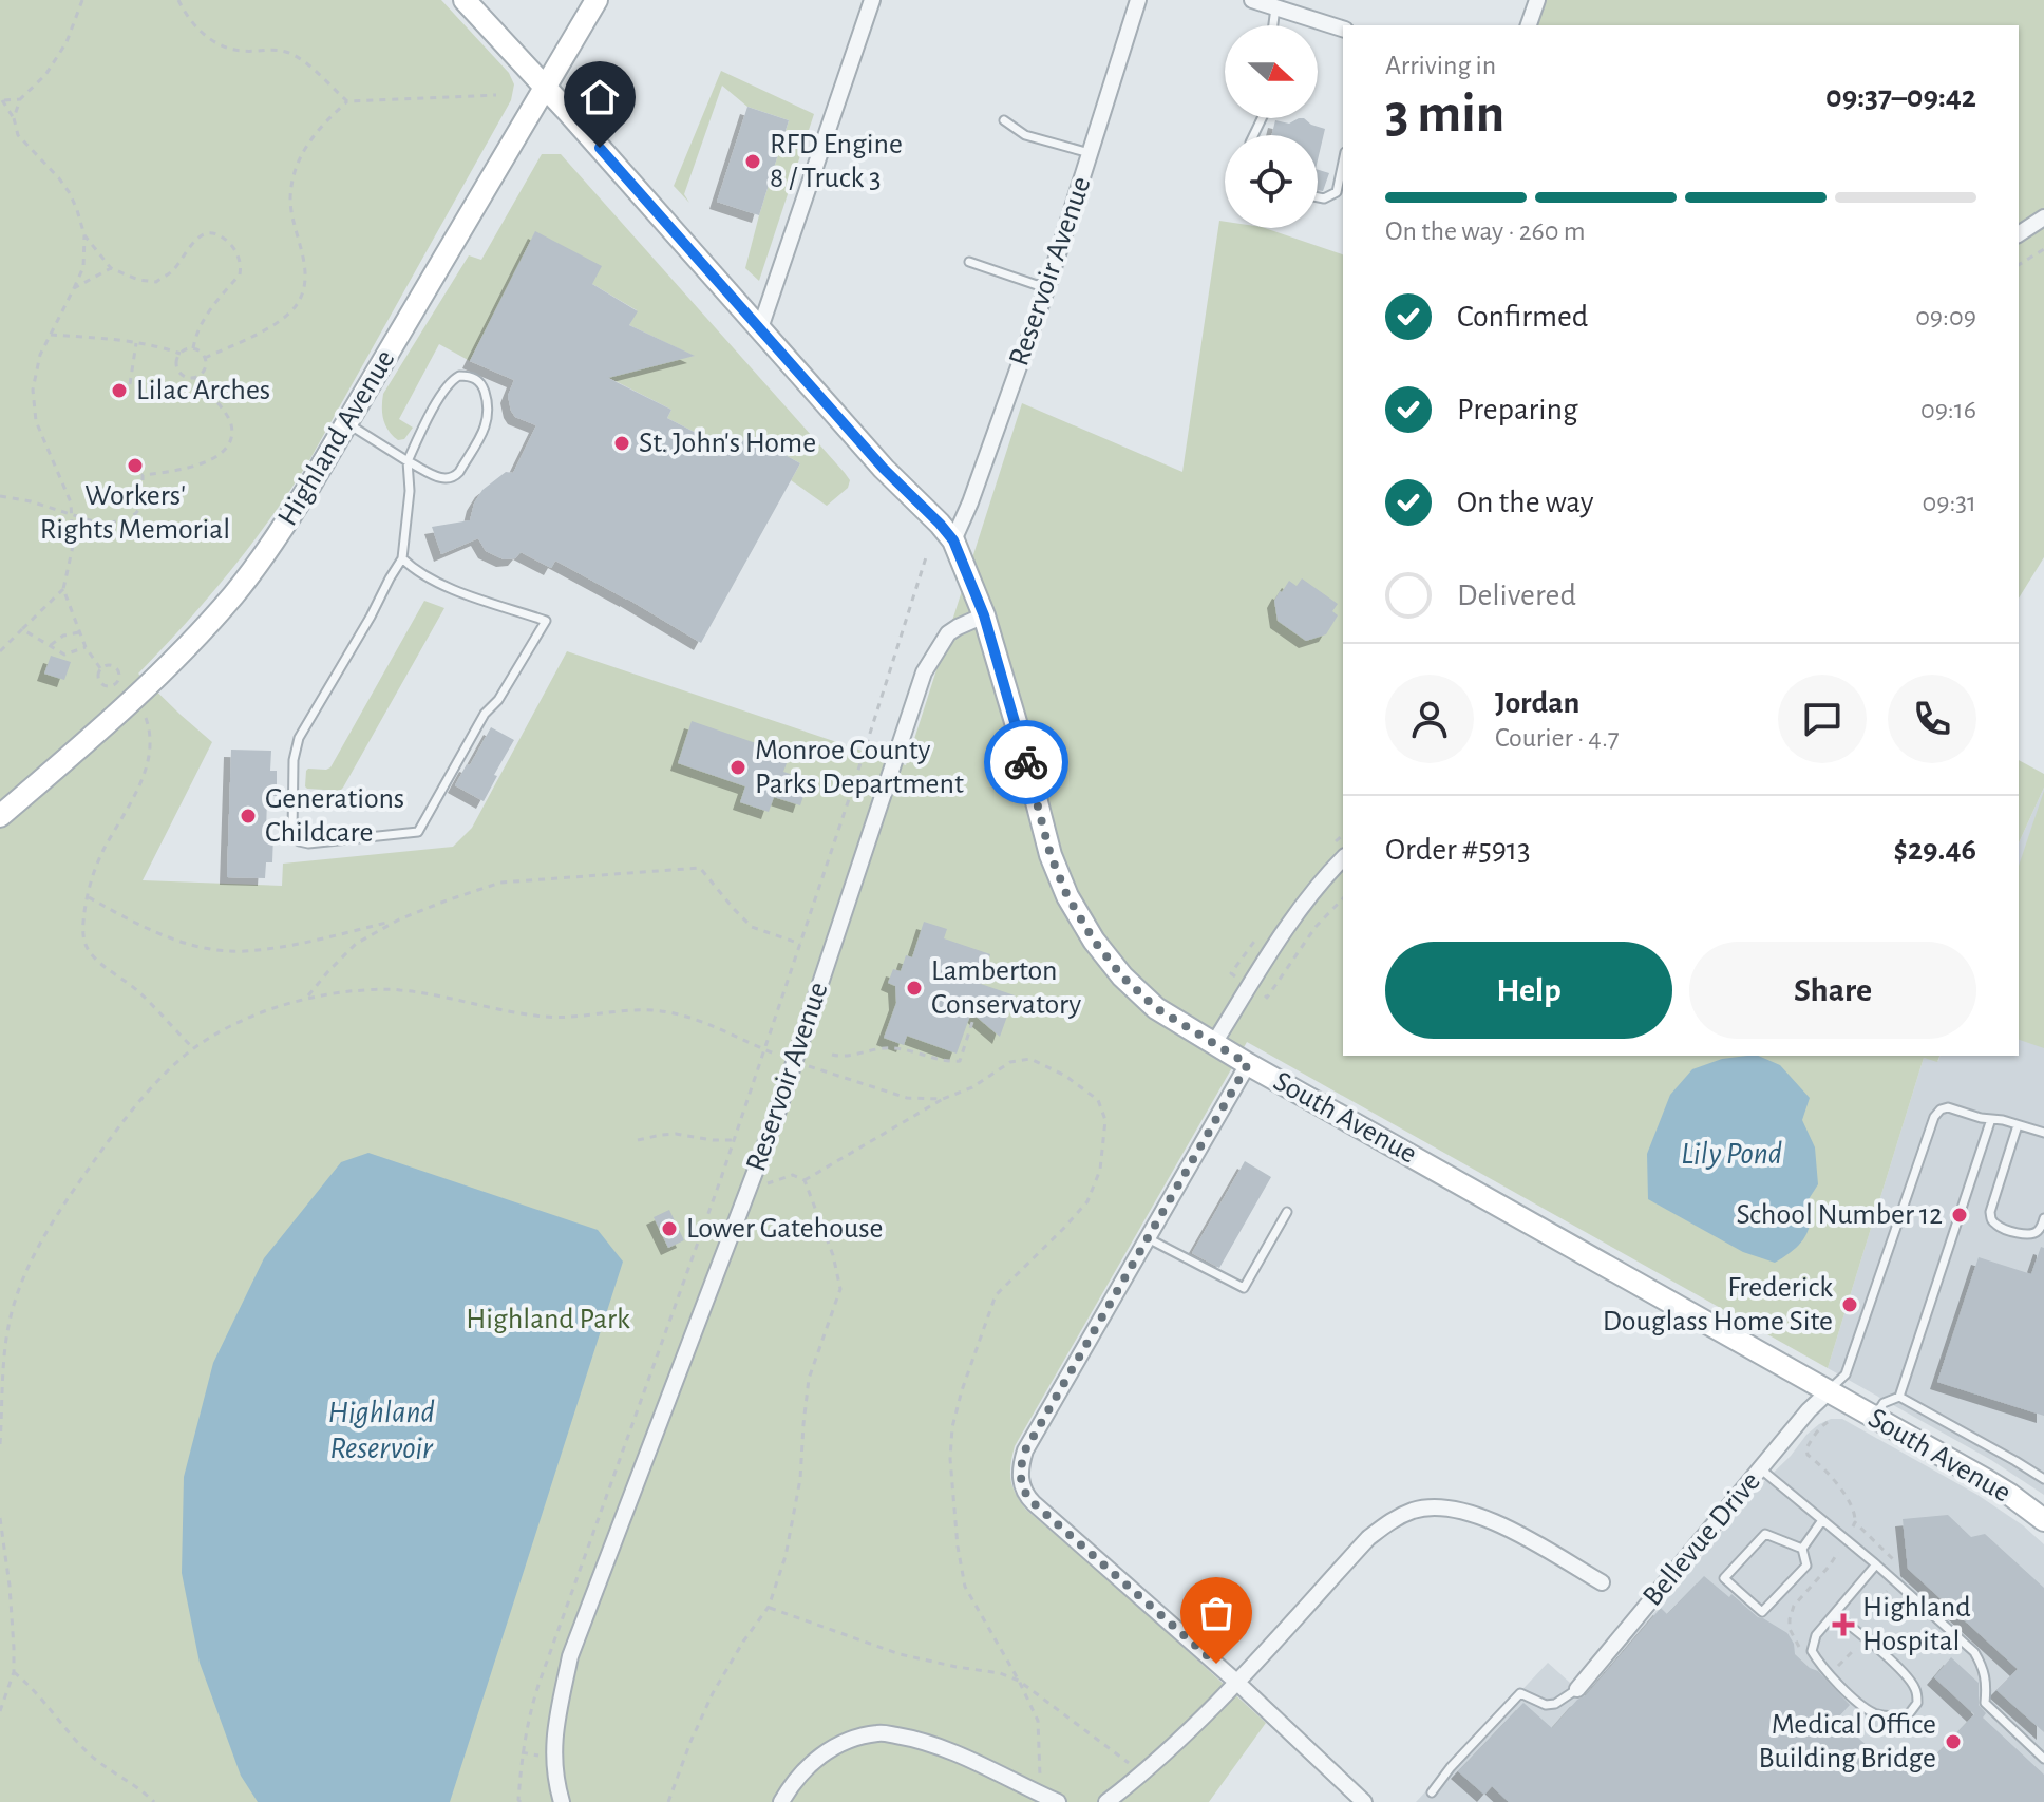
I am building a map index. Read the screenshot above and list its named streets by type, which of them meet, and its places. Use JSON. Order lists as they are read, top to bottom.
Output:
{
  "streets": {
    "main road": ["Highland Avenue", "South Avenue"],
    "street": ["Reservoir Avenue", "Bellevue Drive"]
  },
  "crossings": [
    ["Reservoir Avenue", "South Avenue"],
    ["Highland Avenue", "South Avenue"],
    ["South Avenue", "Bellevue Drive"]
  ],
  "water": ["Lily Pond", "Highland Reservoir"],
  "parks": ["Highland Park"],
  "places": {
    "other": [
      "RFD Engine 8 / Truck 3",
      "Lilac Arches",
      "St. John's Home",
      "Workers' Rights Memorial",
      "Monroe County Parks Department",
      "Generations Childcare",
      "Lamberton Conservatory",
      "School Number 12",
      "Lower Gatehouse",
      "Frederick Douglass Home Site",
      "Medical Office Building Bridge"
    ],
    "health": ["Highland Hospital"]
  },
  "north": "right",
  "page": {
    "heading": ["3 min", "Arriving in", "09:37–09:42"],
    "panel": [
      "Jordan",
      "Courier · 4.7",
      "Order #5913",
      "$29.46"
    ],
    "bar": "On the way · 260 m",
    "list": [
      ["Confirmed", "09:09"],
      ["Preparing", "09:16"],
      ["On the way", "09:31"],
      "Delivered"
    ],
    "buttons": ["Help", "Share"]
  }
}
